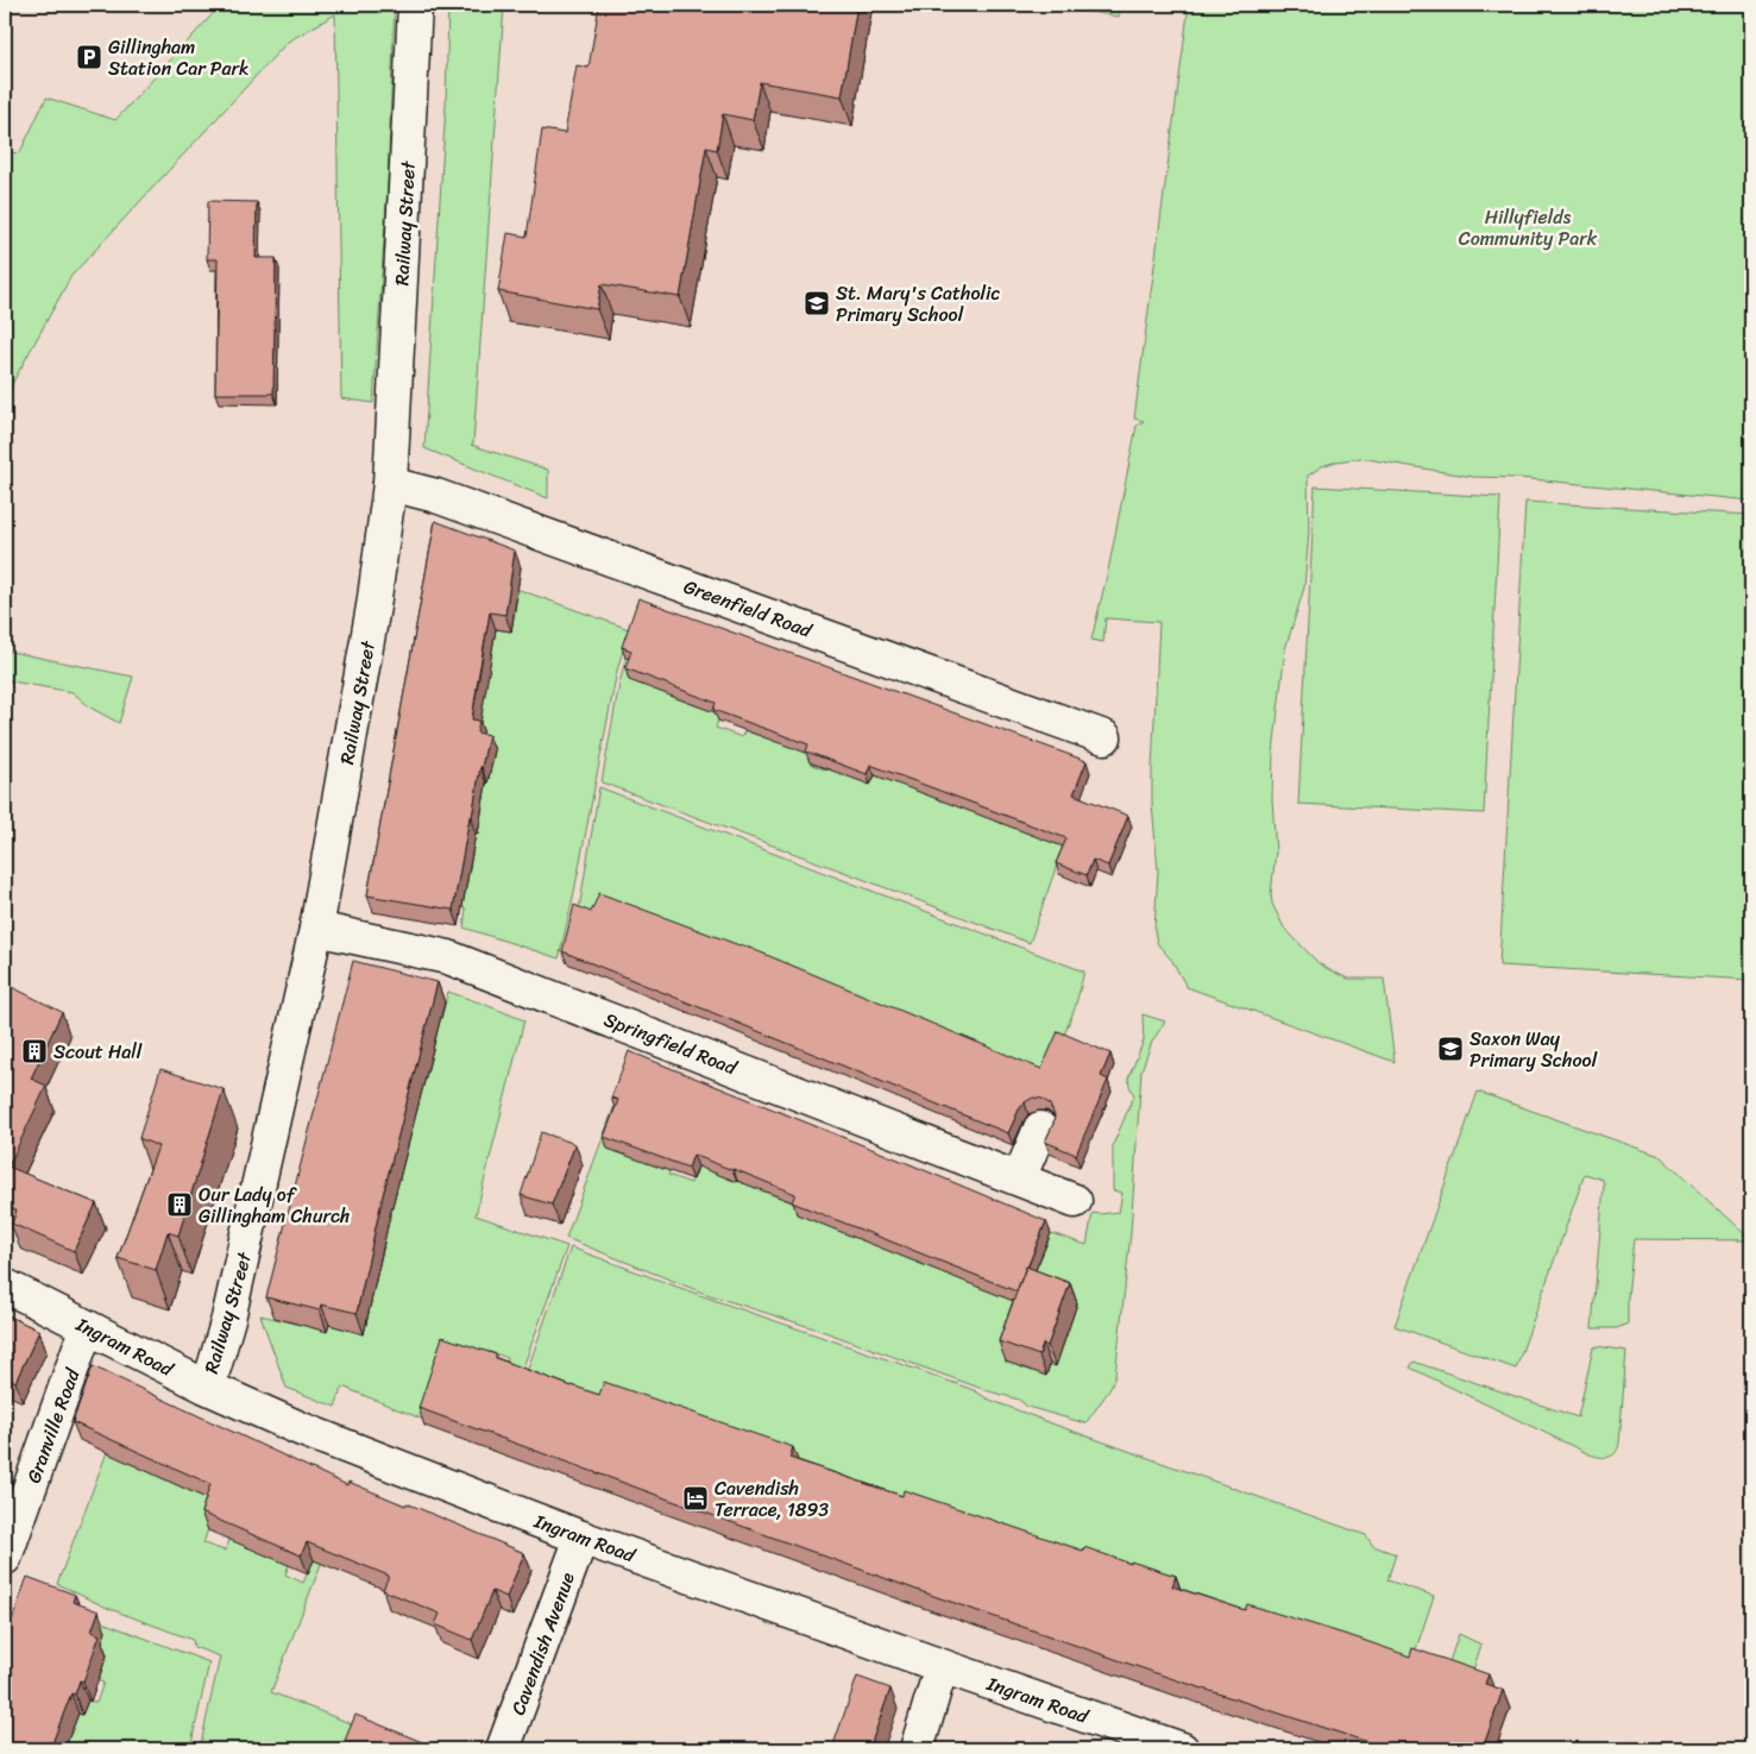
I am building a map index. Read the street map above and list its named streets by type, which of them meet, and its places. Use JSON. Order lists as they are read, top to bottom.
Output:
{
  "streets": {
    "street": [
      "Railway Street",
      "Greenfield Road",
      "Springfield Road",
      "Ingram Road",
      "Granville Road",
      "Cavendish Avenue"
    ]
  },
  "crossings": [
    ["Railway Street", "Greenfield Road"],
    ["Railway Street", "Springfield Road"],
    ["Railway Street", "Ingram Road"],
    ["Ingram Road", "Granville Road"],
    ["Ingram Road", "Cavendish Avenue"]
  ],
  "parks": ["Hillyfields Community Park"],
  "places": {
    "parking": ["Gillingham Station Car Park"],
    "school or university": ["St. Mary's Catholic Primary School", "Saxon Way Primary School"],
    "building": ["Scout Hall", "Our Lady of Gillingham Church"],
    "hotel": ["Cavendish Terrace, 1893"]
  }
}
